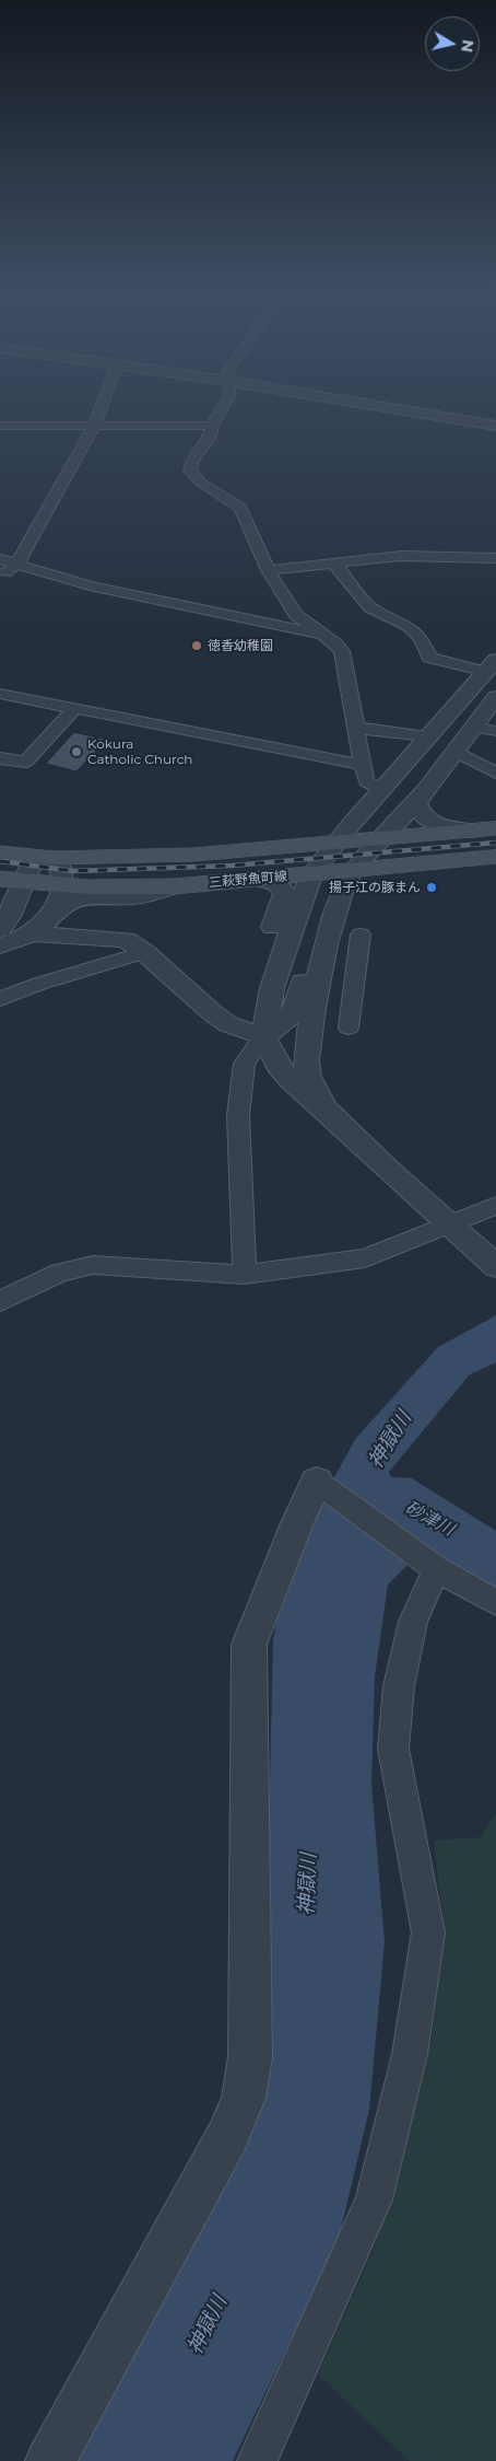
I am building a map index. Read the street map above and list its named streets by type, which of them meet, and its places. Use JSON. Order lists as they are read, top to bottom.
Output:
{
  "streets": {
    "main road": ["三萩野魚町線"]
  },
  "water": ["神獄川", "砂津川"],
  "places": ["徳香幼稚園", "Kokura Catholic Church", "揚子江の豚まん"],
  "north": "right"
}
